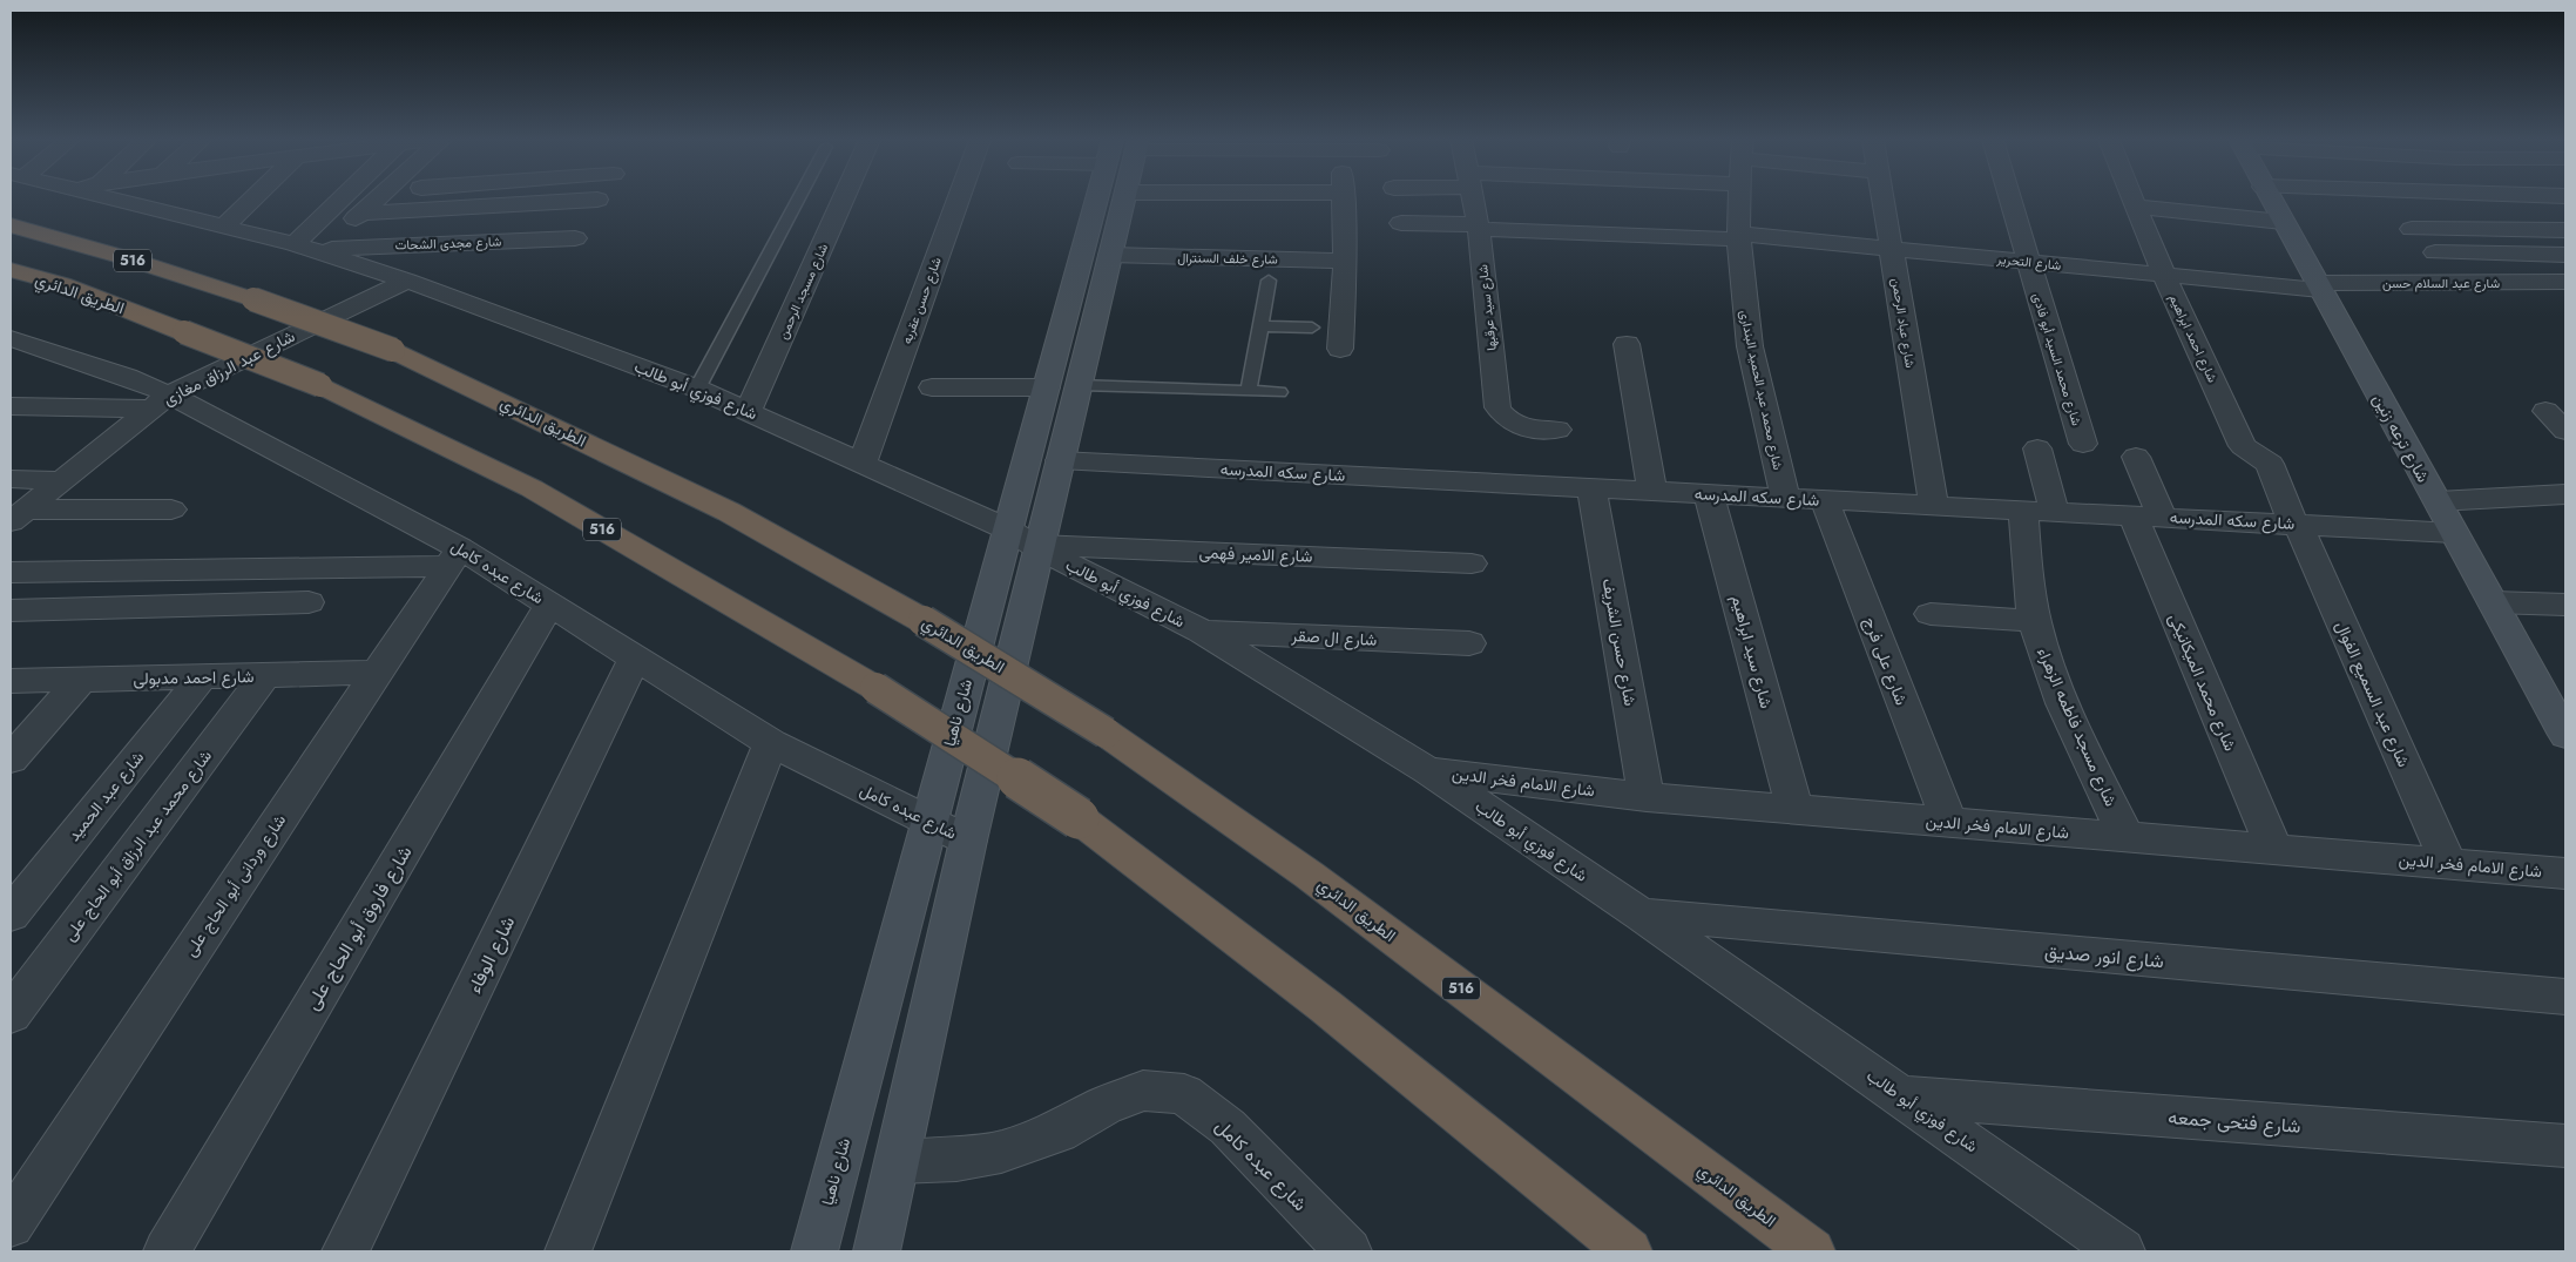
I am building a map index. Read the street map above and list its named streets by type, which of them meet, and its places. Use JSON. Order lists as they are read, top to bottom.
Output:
{
  "streets": {
    "highway": ["516", "الطريق الدائري"],
    "main road": ["شارع ترعه زنين", "شارع ناهيا"],
    "street": [
      "شارع مجدى الشحات",
      "شارع خلف السنترال",
      "شارع التحرير",
      "شارع عبد السلام حسن",
      "شارع مسجد الرحمن",
      "شارع حسن عقربه",
      "شارع سيد عرقبها",
      "شارع عباد الرحمن",
      "شارع احمد ابراهيم",
      "شارع محمد السيد أبو فادى",
      "شارع عبد الرزاق مغازى",
      "شارع فوزي أبو طالب",
      "شارع محمد عبد الحميد البندارى",
      "شارع سكه المدرسه",
      "شارع الامير فهمى",
      "شارع عبده كامل",
      "شارع ال صقر",
      "شارع حسن الشريف",
      "شارع سيد ابراهيم",
      "شارع على فرج",
      "شارع احمد مدبولى",
      "شارع محمد الميكانيكى",
      "شارع عبد السميع الفوال",
      "شارع مسجد فاطمه الزهراء",
      "شارع الامام فخر الدين",
      "شارع عبد الحميد",
      "شارع محمد عبد الرزاق أبو الحاج على",
      "شارع وردانى أبو الحاج على",
      "شارع فاروق أبو الحاج على",
      "شارع الوفاء",
      "شارع انور صديق",
      "شارع فتحى جمعه"
    ]
  },
  "crossings": [
    ["شارع مجدى الشحات", "شارع فوزي أبو طالب"],
    ["شارع خلف السنترال", "شارع ناهيا"],
    ["شارع التحرير", "شارع عبد السلام حسن"],
    ["شارع التحرير", "شارع سيد عرقبها"],
    ["شارع التحرير", "شارع عباد الرحمن"],
    ["شارع التحرير", "شارع احمد ابراهيم"],
    ["شارع التحرير", "شارع محمد السيد أبو فادى"],
    ["شارع التحرير", "شارع محمد عبد الحميد البندارى"],
    ["شارع التحرير", "شارع ترعه زنين"],
    ["شارع عبد السلام حسن", "شارع ترعه زنين"],
    ["شارع مسجد الرحمن", "شارع فوزي أبو طالب"],
    ["شارع حسن عقربه", "شارع فوزي أبو طالب"],
    ["شارع عباد الرحمن", "شارع سكه المدرسه"],
    ["شارع احمد ابراهيم", "شارع سكه المدرسه"],
    ["شارع احمد ابراهيم", "شارع عبد السميع الفوال"],
    ["شارع عبد الرزاق مغازى", "شارع فوزي أبو طالب"],
    ["شارع عبد الرزاق مغازى", "شارع عبده كامل"],
    ["شارع فوزي أبو طالب", "شارع الامير فهمى"],
    ["شارع فوزي أبو طالب", "شارع ال صقر"],
    ["شارع فوزي أبو طالب", "شارع ناهيا"],
    ["شارع فوزي أبو طالب", "شارع الامام فخر الدين"],
    ["شارع فوزي أبو طالب", "شارع انور صديق"],
    ["شارع فوزي أبو طالب", "شارع فتحى جمعه"],
    ["شارع محمد عبد الحميد البندارى", "شارع سكه المدرسه"],
    ["شارع ترعه زنين", "شارع سكه المدرسه"],
    ["شارع سكه المدرسه", "شارع حسن الشريف"],
    ["شارع سكه المدرسه", "شارع سيد ابراهيم"],
    ["شارع سكه المدرسه", "شارع على فرج"],
    ["شارع سكه المدرسه", "شارع محمد الميكانيكى"],
    ["شارع سكه المدرسه", "شارع عبد السميع الفوال"],
    ["شارع سكه المدرسه", "شارع ناهيا"],
    ["شارع سكه المدرسه", "شارع مسجد فاطمه الزهراء"],
    ["شارع الامير فهمى", "شارع ناهيا"],
    ["شارع عبده كامل", "شارع ناهيا"],
    ["شارع عبده كامل", "شارع وردانى أبو الحاج على"],
    ["شارع عبده كامل", "شارع فاروق أبو الحاج على"],
    ["شارع عبده كامل", "شارع الوفاء"],
    ["شارع حسن الشريف", "شارع الامام فخر الدين"],
    ["شارع سيد ابراهيم", "شارع الامام فخر الدين"],
    ["شارع على فرج", "شارع الامام فخر الدين"],
    ["شارع احمد مدبولى", "شارع عبد الحميد"],
    ["شارع احمد مدبولى", "شارع محمد عبد الرزاق أبو الحاج على"],
    ["شارع احمد مدبولى", "شارع وردانى أبو الحاج على"],
    ["شارع محمد الميكانيكى", "شارع الامام فخر الدين"],
    ["شارع عبد السميع الفوال", "شارع الامام فخر الدين"],
    ["شارع مسجد فاطمه الزهراء", "شارع الامام فخر الدين"]
  ]
}
